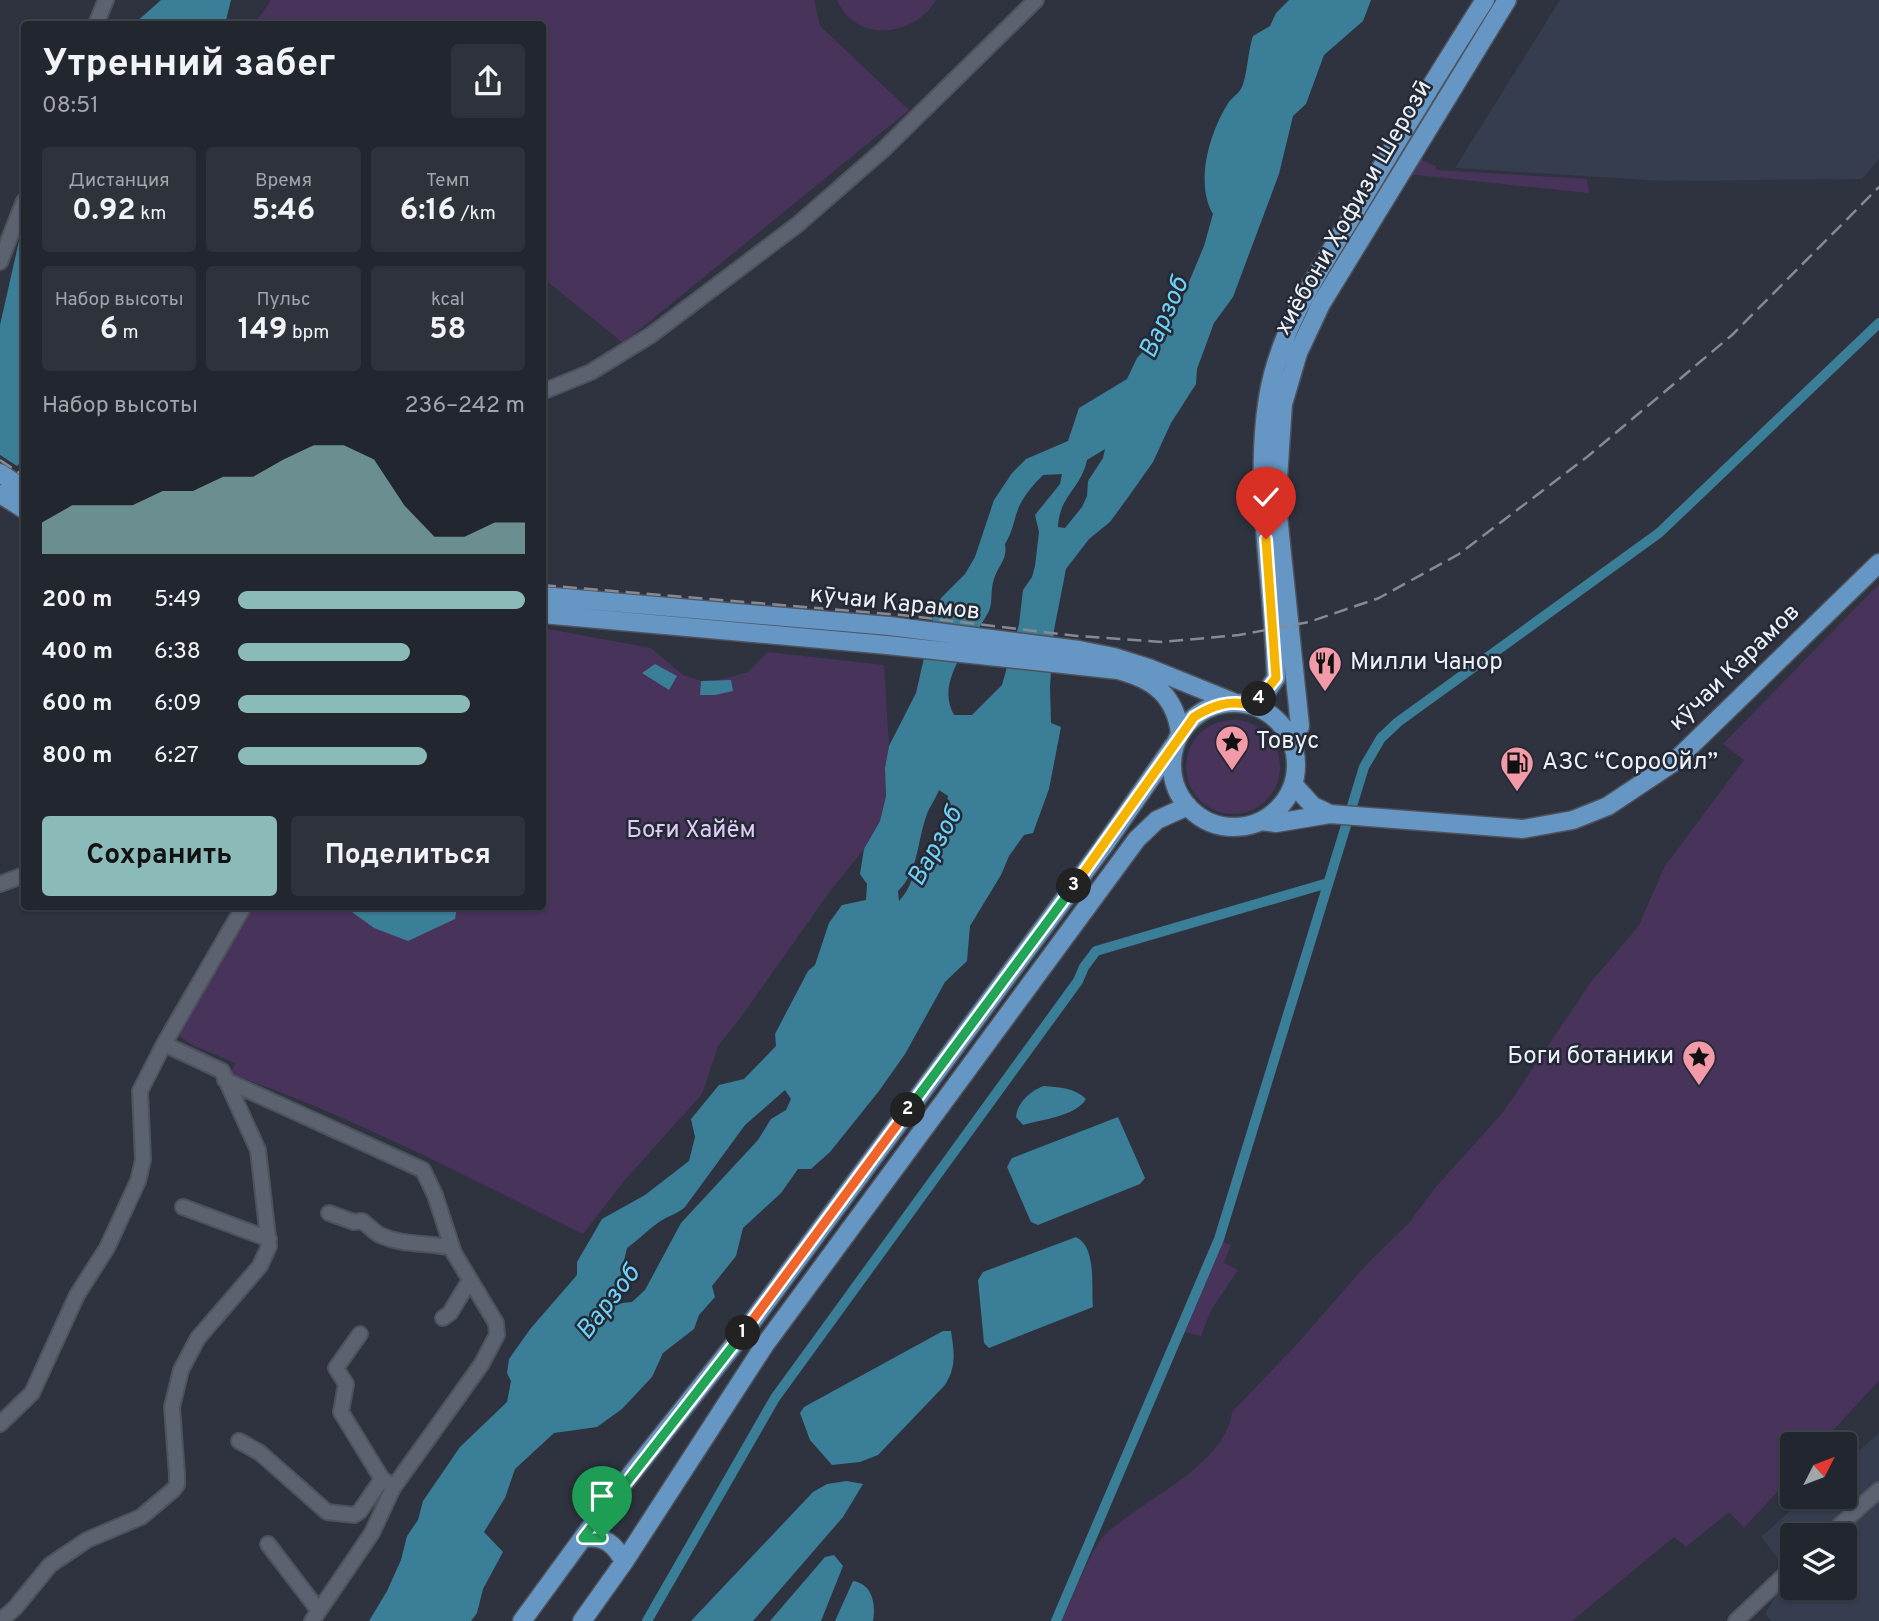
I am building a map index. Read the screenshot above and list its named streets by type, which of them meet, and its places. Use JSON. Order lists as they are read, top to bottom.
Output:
{
  "streets": {
    "main road": ["хиёбони Ҳофизи Шерозӣ", "кӯчаи Карамов"]
  },
  "crossings": [
    ["хиёбони Ҳофизи Шерозӣ", "кӯчаи Карамов"]
  ],
  "water": ["Варзоб"],
  "parks": ["Боғи Хайём"],
  "places": {
    "restaurant": ["Милли Чанор"],
    "place": ["Товус", "Боги ботаники"],
    "fuel station": ["АЗС “СороОйл”"]
  },
  "north": "top right",
  "page": {
    "heading": ["Утренний забег", "08:51"],
    "stats": [
      ["Дистанция", "0.92 km"],
      ["Время", "5:46"],
      ["Темп", "6:16 /km"],
      ["Набор высоты", "6 m"],
      ["Пульс", "149 bpm"],
      ["kcal", "58"]
    ],
    "chart": ["Набор высоты", "236–242 m"],
    "list": [
      {
        "name": "200 m",
        "note": "5:49"
      },
      {
        "name": "400 m",
        "note": "6:38"
      },
      {
        "name": "600 m",
        "note": "6:09"
      },
      {
        "name": "800 m",
        "note": "6:27"
      }
    ],
    "pins": [
      "4",
      "3",
      "2",
      "1"
    ],
    "buttons": ["Сохранить", "Поделиться"]
  }
}
